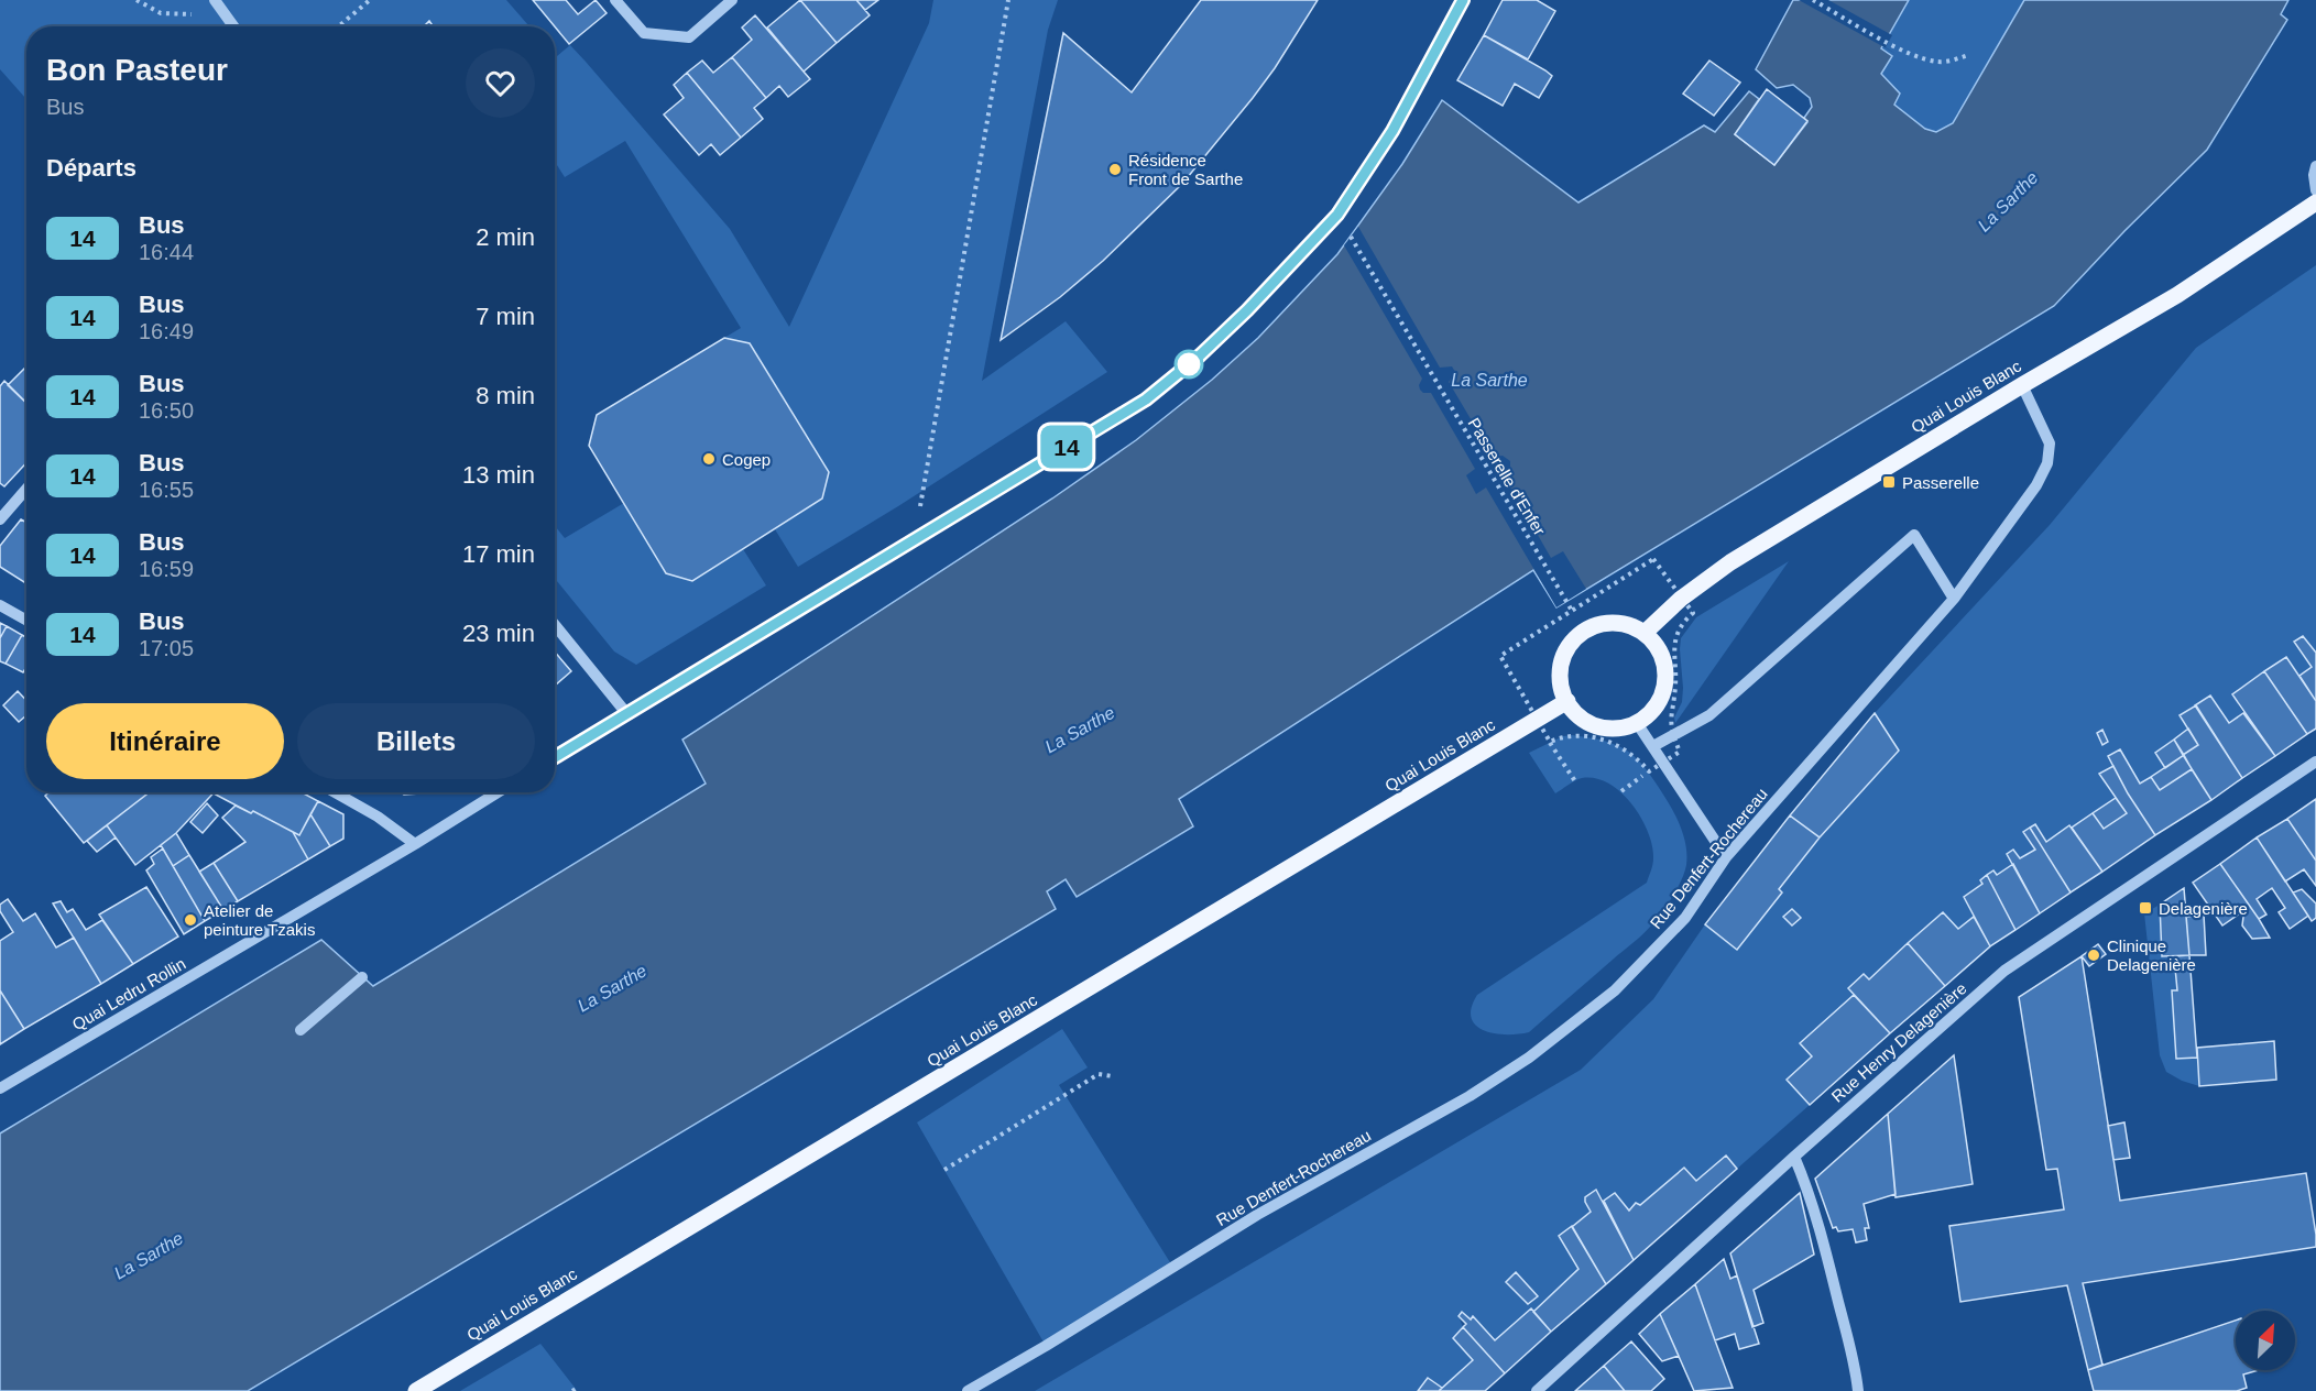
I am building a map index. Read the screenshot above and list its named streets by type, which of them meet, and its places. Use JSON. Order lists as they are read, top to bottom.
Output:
{
  "streets": {
    "main road": ["Quai Louis Blanc"],
    "street": ["Rue Denfert-Rochereau", "Quai Ledru Rollin", "Rue Henry Delagenière"],
    "path": ["Passerelle d'Enfer"]
  },
  "crossings": [
    ["Quai Louis Blanc", "Rue Denfert-Rochereau"]
  ],
  "water": ["La Sarthe"],
  "places": {
    "other": [
      "Résidence Front de Sarthe",
      "Cogep",
      "Atelier de peinture Tzakis",
      "Clinique Delagenière"
    ],
    "transit": ["Passerelle", "Delagenière"]
  },
  "lines": ["bus line 14"],
  "north": "top right",
  "page": {
    "on_map": "14",
    "heading": [
      ["Bon Pasteur", "Bus"],
      "Départs"
    ],
    "list": [
      {
        "mark": "14",
        "name": "Bus",
        "note": "16:44",
        "value": "2 min"
      },
      {
        "mark": "14",
        "name": "Bus",
        "note": "16:49",
        "value": "7 min"
      },
      {
        "mark": "14",
        "name": "Bus",
        "note": "16:50",
        "value": "8 min"
      },
      {
        "mark": "14",
        "name": "Bus",
        "note": "16:55",
        "value": "13 min"
      },
      {
        "mark": "14",
        "name": "Bus",
        "note": "16:59",
        "value": "17 min"
      },
      {
        "mark": "14",
        "name": "Bus",
        "note": "17:05",
        "value": "23 min"
      }
    ],
    "buttons": ["Itinéraire", "Billets"]
  }
}
